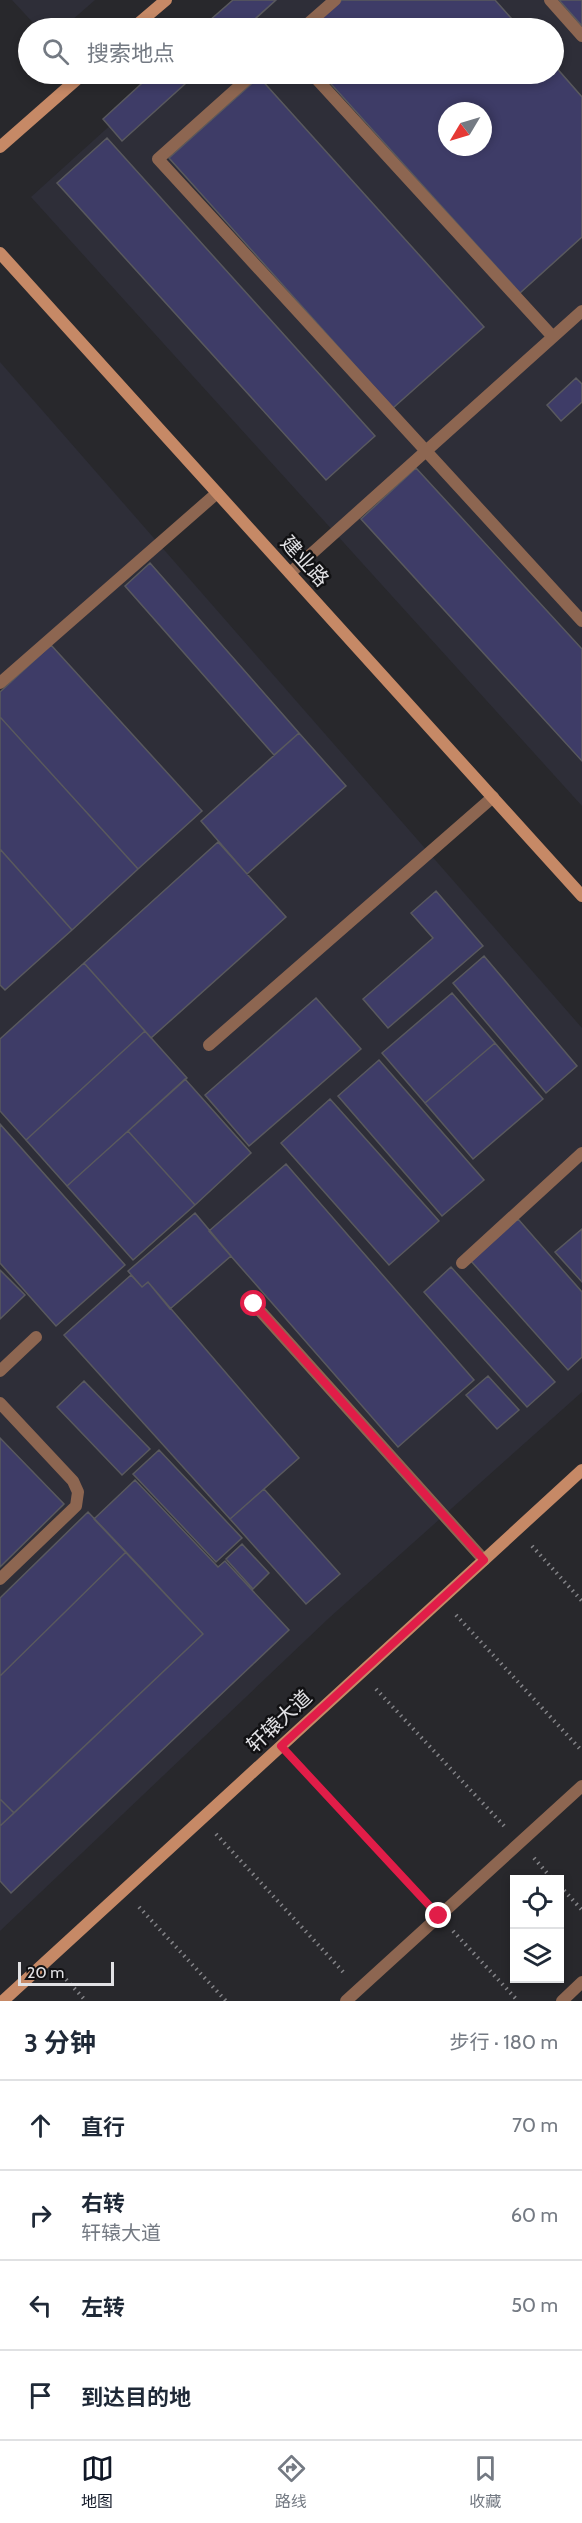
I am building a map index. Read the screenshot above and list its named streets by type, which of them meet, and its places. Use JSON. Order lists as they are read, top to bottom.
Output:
{
  "streets": {
    "street": ["建业路", "轩辕大道"]
  },
  "scale_bar": "20 m",
  "north": "bottom left",
  "page": {
    "search": "搜索地点",
    "scale": "20 m",
    "heading": ["3 分钟", "步行 · 180 m"],
    "list": [
      ["直行", "70 m"],
      ["右转", "轩辕大道", "60 m"],
      ["左转", "50 m"],
      "到达目的地"
    ],
    "nav": ["地图", "路线", "收藏"]
  }
}
